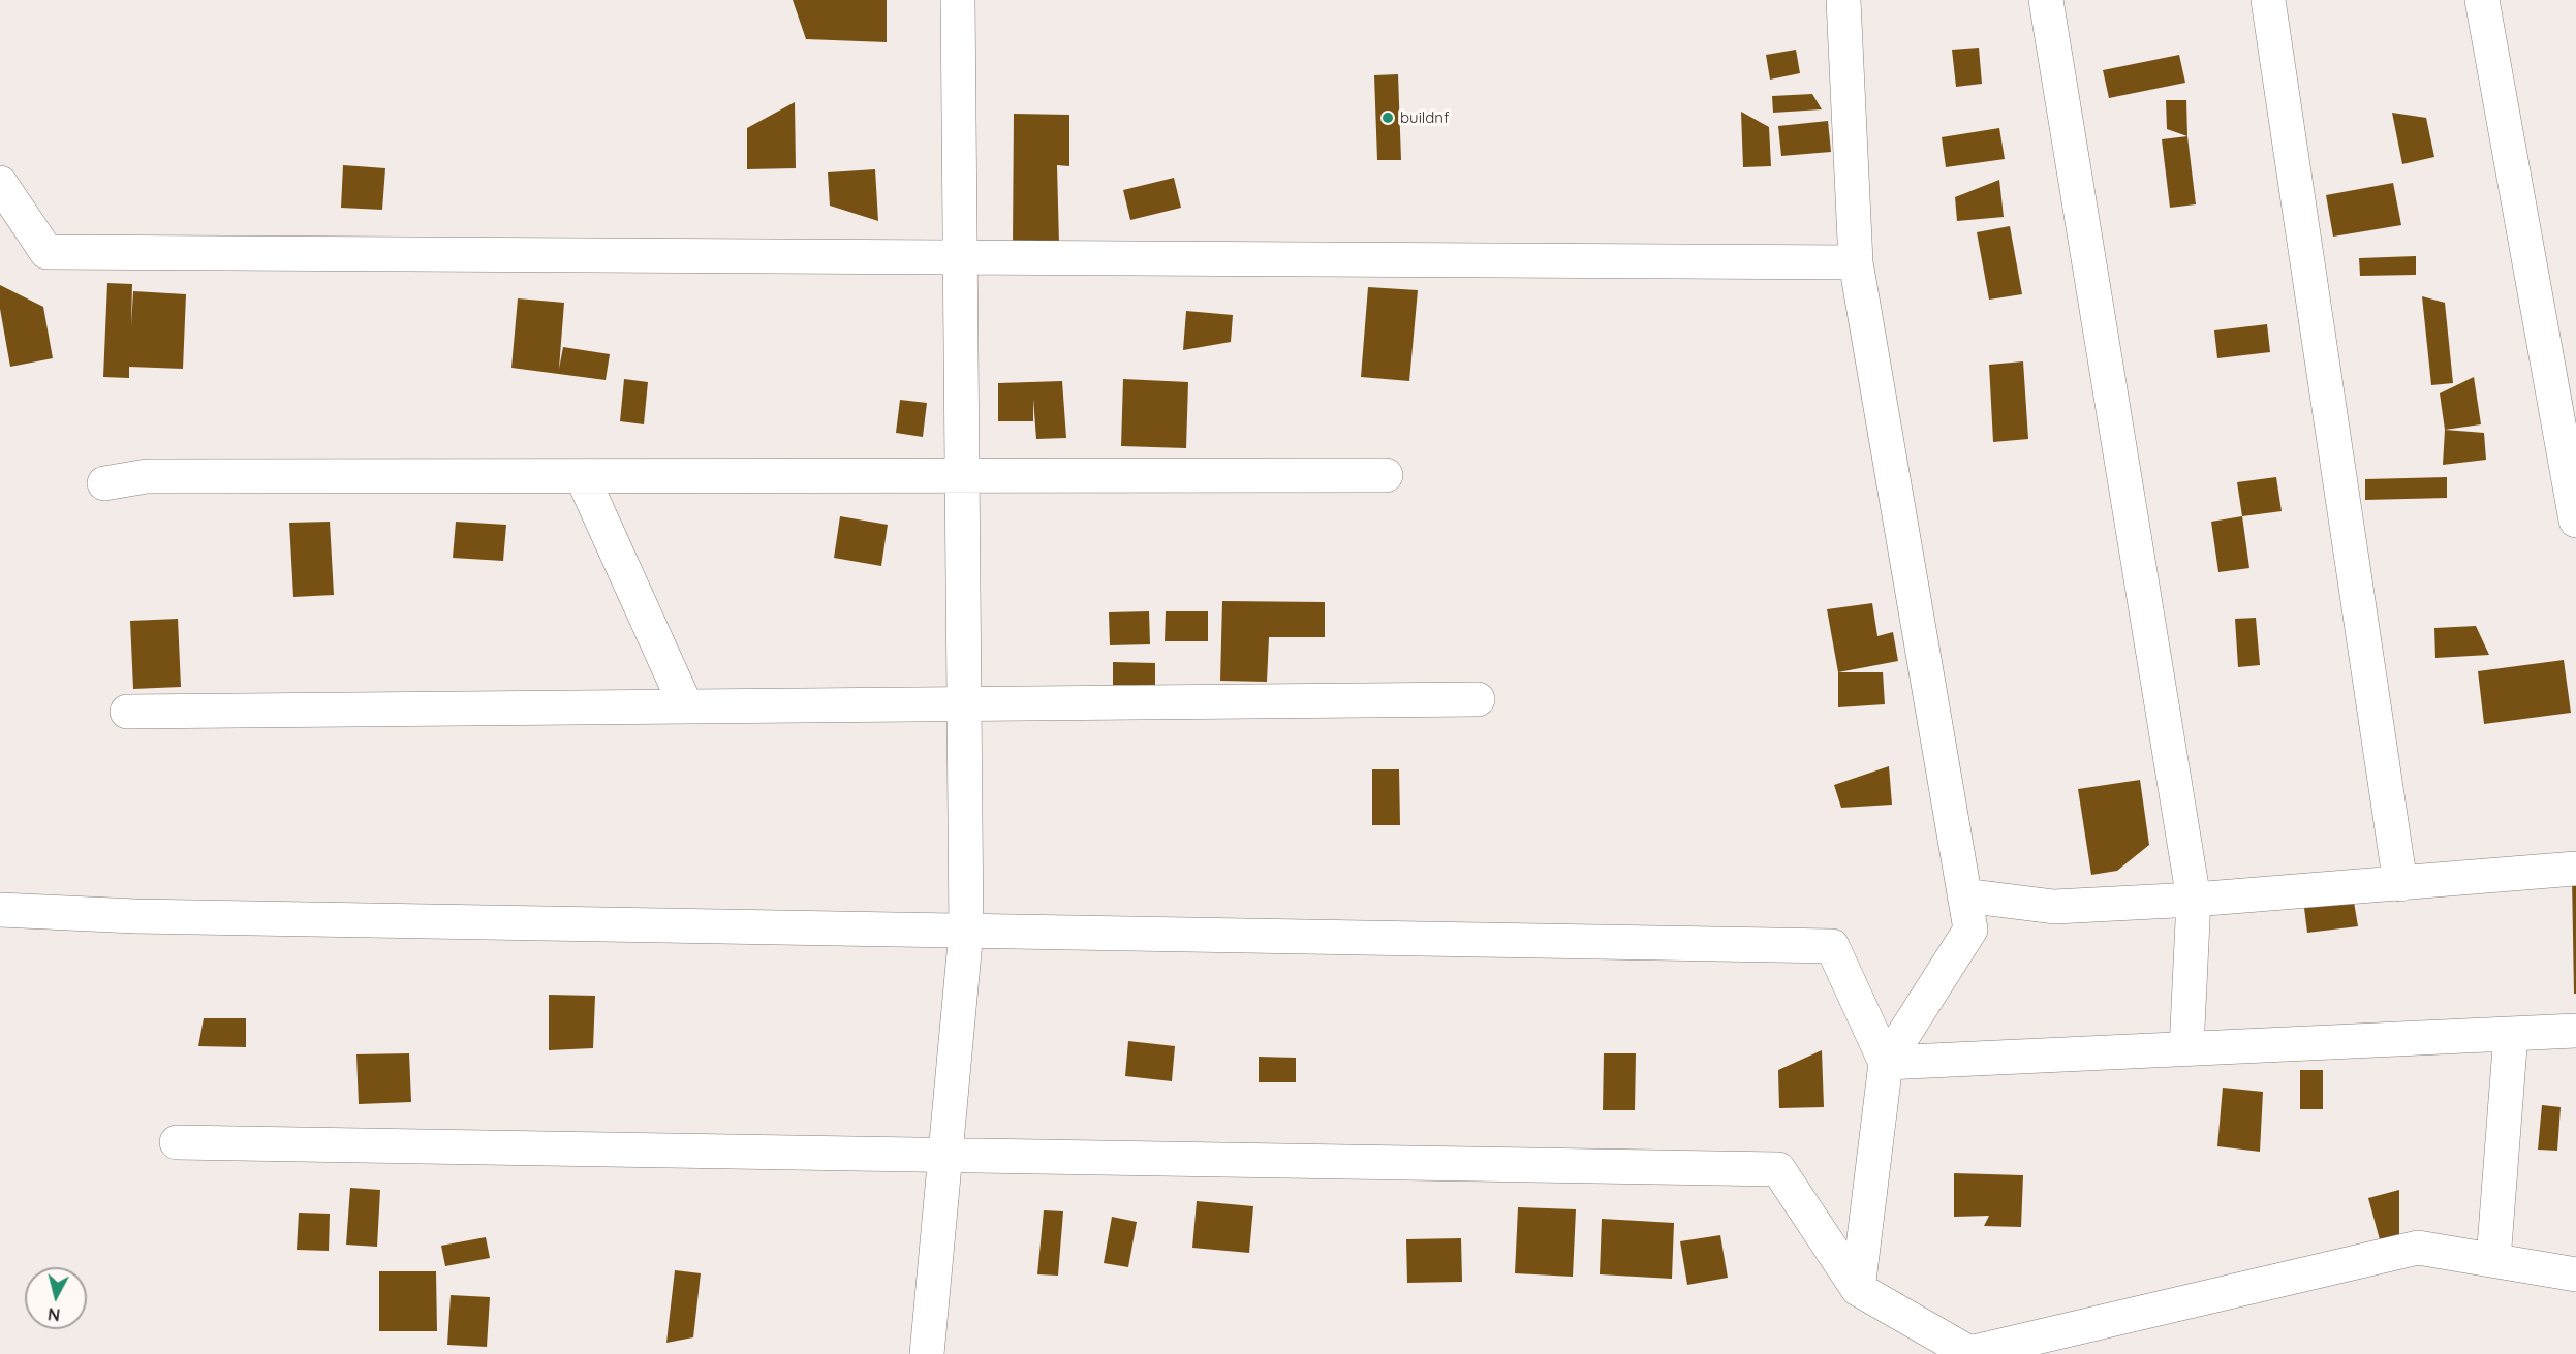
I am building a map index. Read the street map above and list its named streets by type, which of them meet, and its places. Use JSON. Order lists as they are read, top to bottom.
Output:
{
  "places": ["buildnf"],
  "north": "bottom"
}
